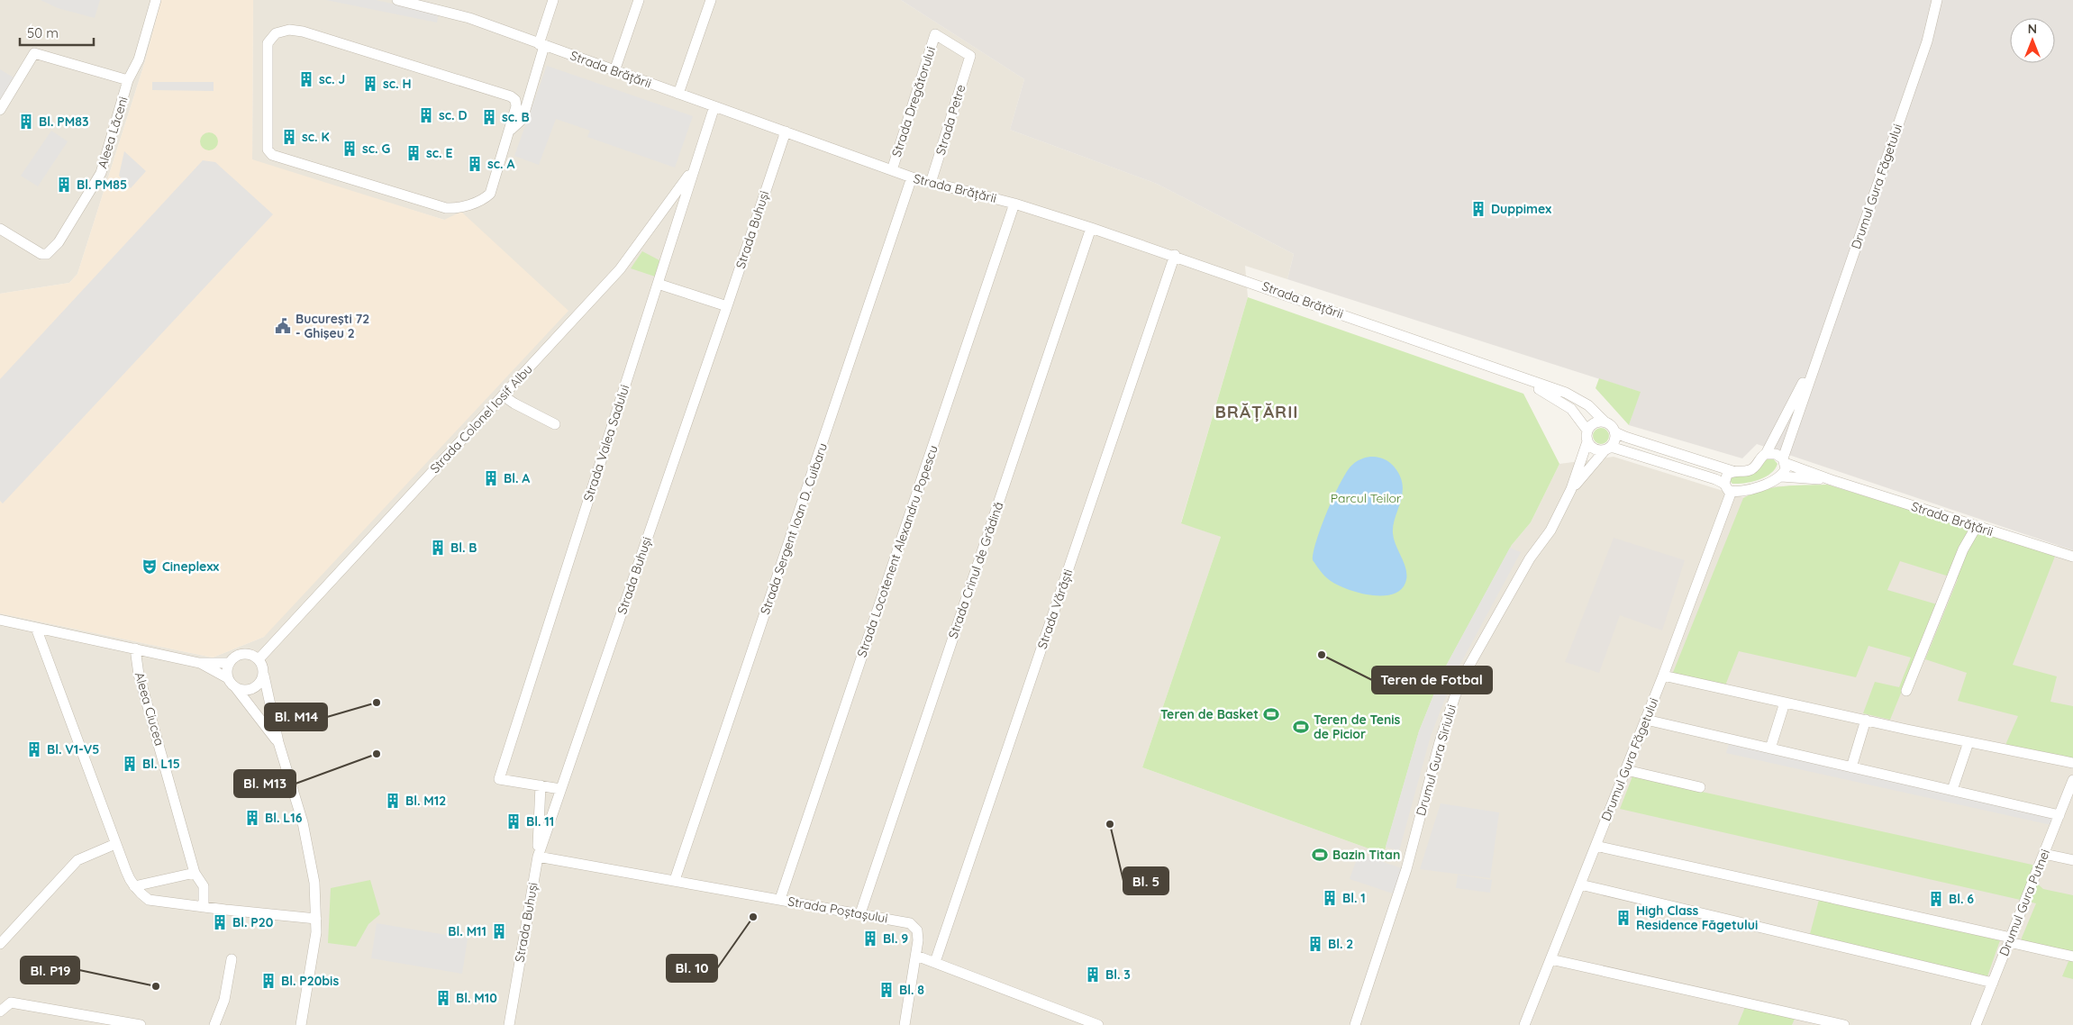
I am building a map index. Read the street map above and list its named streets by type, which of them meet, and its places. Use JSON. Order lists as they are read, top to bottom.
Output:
{
  "streets": {
    "street": [
      "Strada Brățării",
      "Strada Dregătorului",
      "Strada Petre",
      "Aleea Lăceni",
      "Drumul Gura Făgetului",
      "Strada Buhuși",
      "Strada Colonel Iosif Albu",
      "Strada Valea Sadului",
      "Strada Sergent Ioan D. Cuibaru",
      "Strada Locotenent Alexandru Popescu",
      "Strada Crinul de Grădină",
      "Strada Vărăști",
      "Aleea Ciucea",
      "Drumul Gura Siriului",
      "Drumul Gura Putnei",
      "Strada Poștașului"
    ]
  },
  "crossings": [
    ["Strada Brățării", "Strada Dregătorului"],
    ["Strada Brățării", "Strada Petre"],
    ["Strada Brățării", "Drumul Gura Făgetului"],
    ["Strada Brățării", "Strada Buhuși"],
    ["Strada Brățării", "Strada Valea Sadului"],
    ["Strada Brățării", "Strada Sergent Ioan D. Cuibaru"],
    ["Strada Brățării", "Strada Locotenent Alexandru Popescu"],
    ["Strada Brățării", "Strada Crinul de Grădină"],
    ["Strada Brățării", "Strada Vărăști"],
    ["Strada Brățării", "Drumul Gura Siriului"],
    ["Strada Dregătorului", "Strada Petre"],
    ["Strada Buhuși", "Strada Poștașului"],
    ["Strada Colonel Iosif Albu", "Strada Valea Sadului"],
    ["Strada Sergent Ioan D. Cuibaru", "Strada Poștașului"],
    ["Strada Locotenent Alexandru Popescu", "Strada Poștașului"],
    ["Strada Crinul de Grădină", "Strada Poștașului"]
  ],
  "districts": ["BRĂȚĂRII"],
  "parks": ["Parcul Teilor"],
  "places": {
    "building": [
      "sc. J",
      "sc. H",
      "sc. D",
      "sc. B",
      "Bl. PM83",
      "sc. K",
      "sc. G",
      "sc. E",
      "sc. A",
      "Bl. PM85",
      "Duppimex",
      "Bl. A",
      "Bl. B",
      "Bl. V1-V5",
      "Bl. L15",
      "Bl. M12",
      "Bl. L16",
      "Bl. 11",
      "Bl. 1",
      "Bl. 6",
      "High Class Residence Făgetului",
      "Bl. P20",
      "Bl. M11",
      "Bl. 9",
      "Bl. 2",
      "Bl. 3",
      "Bl. P20bis",
      "Bl. 8",
      "Bl. M10"
    ],
    "public building": ["Bucureşti 72 - Ghişeu 2"],
    "theatre": ["Cineplexx"],
    "other": [
      "Teren de Fotbal",
      "Bl. M14",
      "Bl. M13",
      "Bl. 5",
      "Bl. 10",
      "Bl. P19"
    ],
    "sports": ["Teren de Basket", "Teren de Tenis de Picior", "Bazin Titan"]
  },
  "scale_bar": "50 m",
  "north": "top"
}
